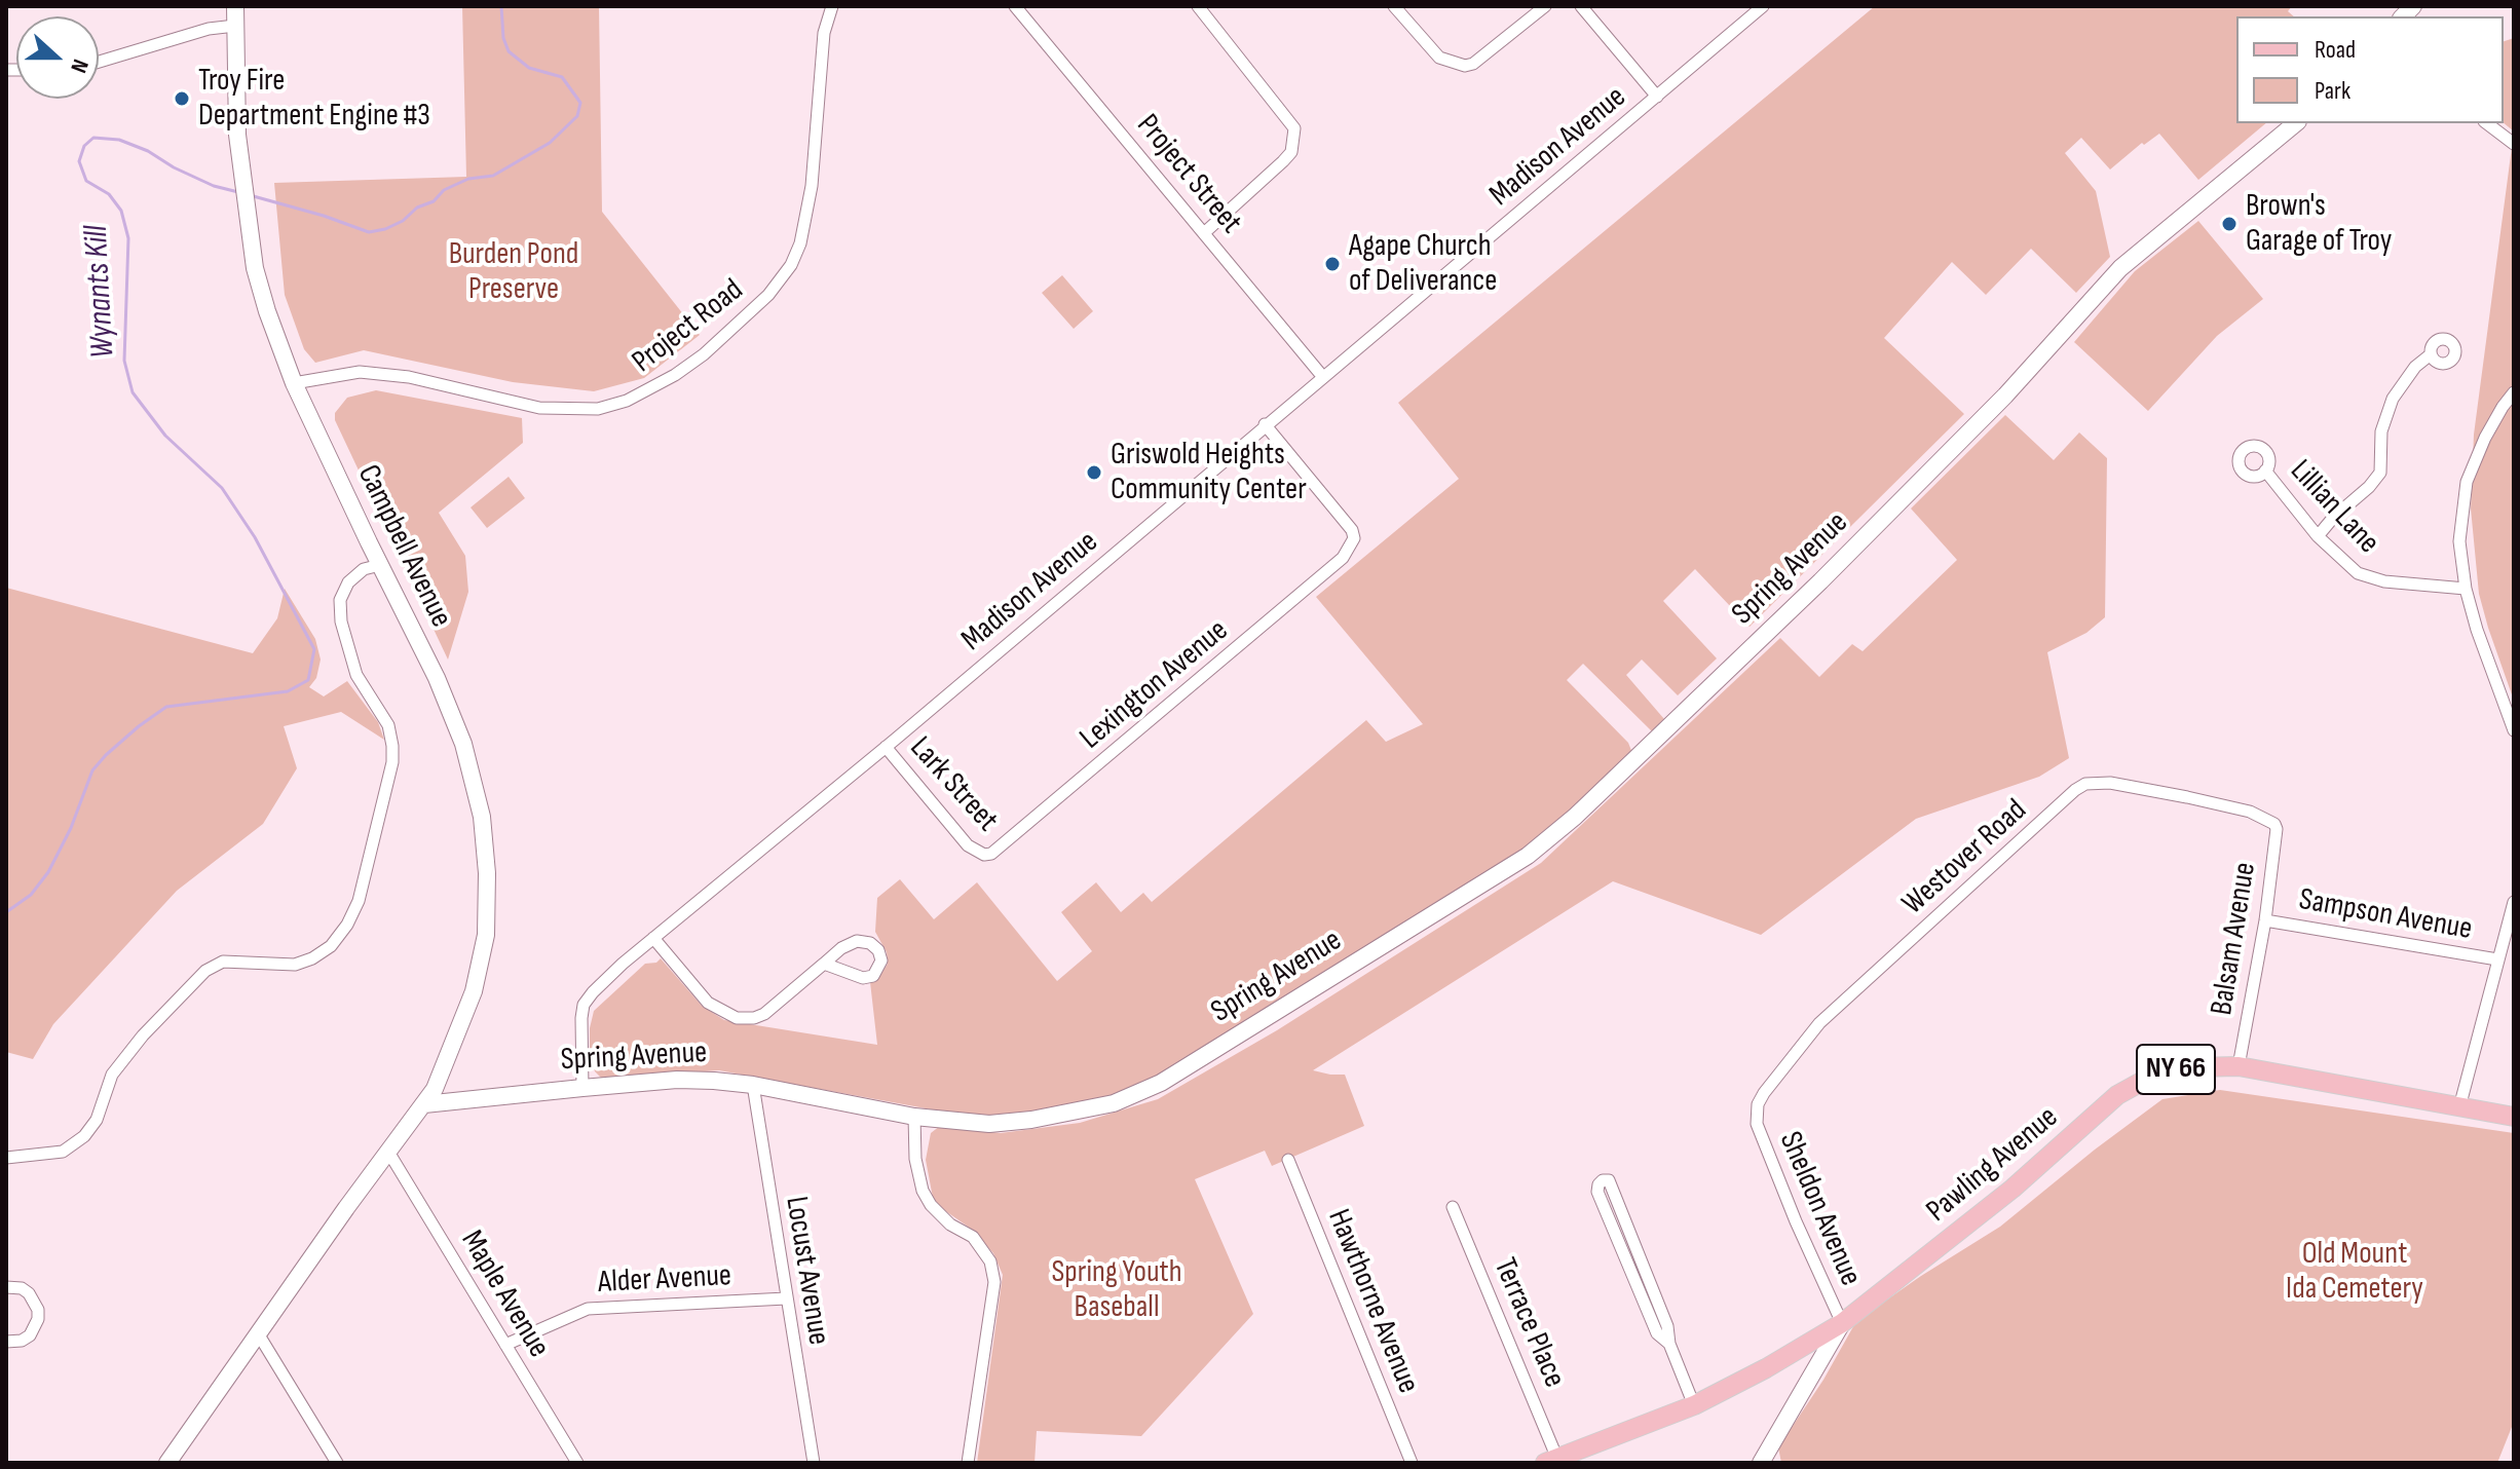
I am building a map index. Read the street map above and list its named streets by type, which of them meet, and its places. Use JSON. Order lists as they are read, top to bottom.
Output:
{
  "streets": {
    "main road": ["NY 66", "Pawling Avenue"],
    "street": [
      "Madison Avenue",
      "Project Street",
      "Project Road",
      "Lillian Lane",
      "Campbell Avenue",
      "Spring Avenue",
      "Lexington Avenue",
      "Lark Street",
      "Westover Road",
      "Sampson Avenue",
      "Balsam Avenue",
      "Sheldon Avenue",
      "Locust Avenue",
      "Alder Avenue",
      "Maple Avenue",
      "Hawthorne Avenue",
      "Terrace Place"
    ]
  },
  "crossings": [
    ["Madison Avenue", "Project Street"],
    ["Madison Avenue", "Spring Avenue"],
    ["Madison Avenue", "Lexington Avenue"],
    ["Madison Avenue", "Lark Street"],
    ["Project Road", "Campbell Avenue"],
    ["Campbell Avenue", "Spring Avenue"],
    ["Spring Avenue", "Locust Avenue"],
    ["Lexington Avenue", "Lark Street"],
    ["Westover Road", "Balsam Avenue"],
    ["Westover Road", "Sheldon Avenue"],
    ["Sampson Avenue", "Balsam Avenue"],
    ["Balsam Avenue", "Pawling Avenue"],
    ["Pawling Avenue", "Sheldon Avenue"],
    ["Pawling Avenue", "Terrace Place"],
    ["Locust Avenue", "Alder Avenue"],
    ["Alder Avenue", "Maple Avenue"]
  ],
  "water": ["Wynants Kill"],
  "parks": ["Burden Pond Preserve", "Old Mount Ida Cemetery", "Spring Youth Baseball"],
  "places": [
    "Troy Fire Department Engine #3",
    "Brown's Garage of Troy",
    "Agape Church of Deliverance",
    "Griswold Heights Community Center"
  ],
  "legend": ["Road", "Park"],
  "north": "right"
}
